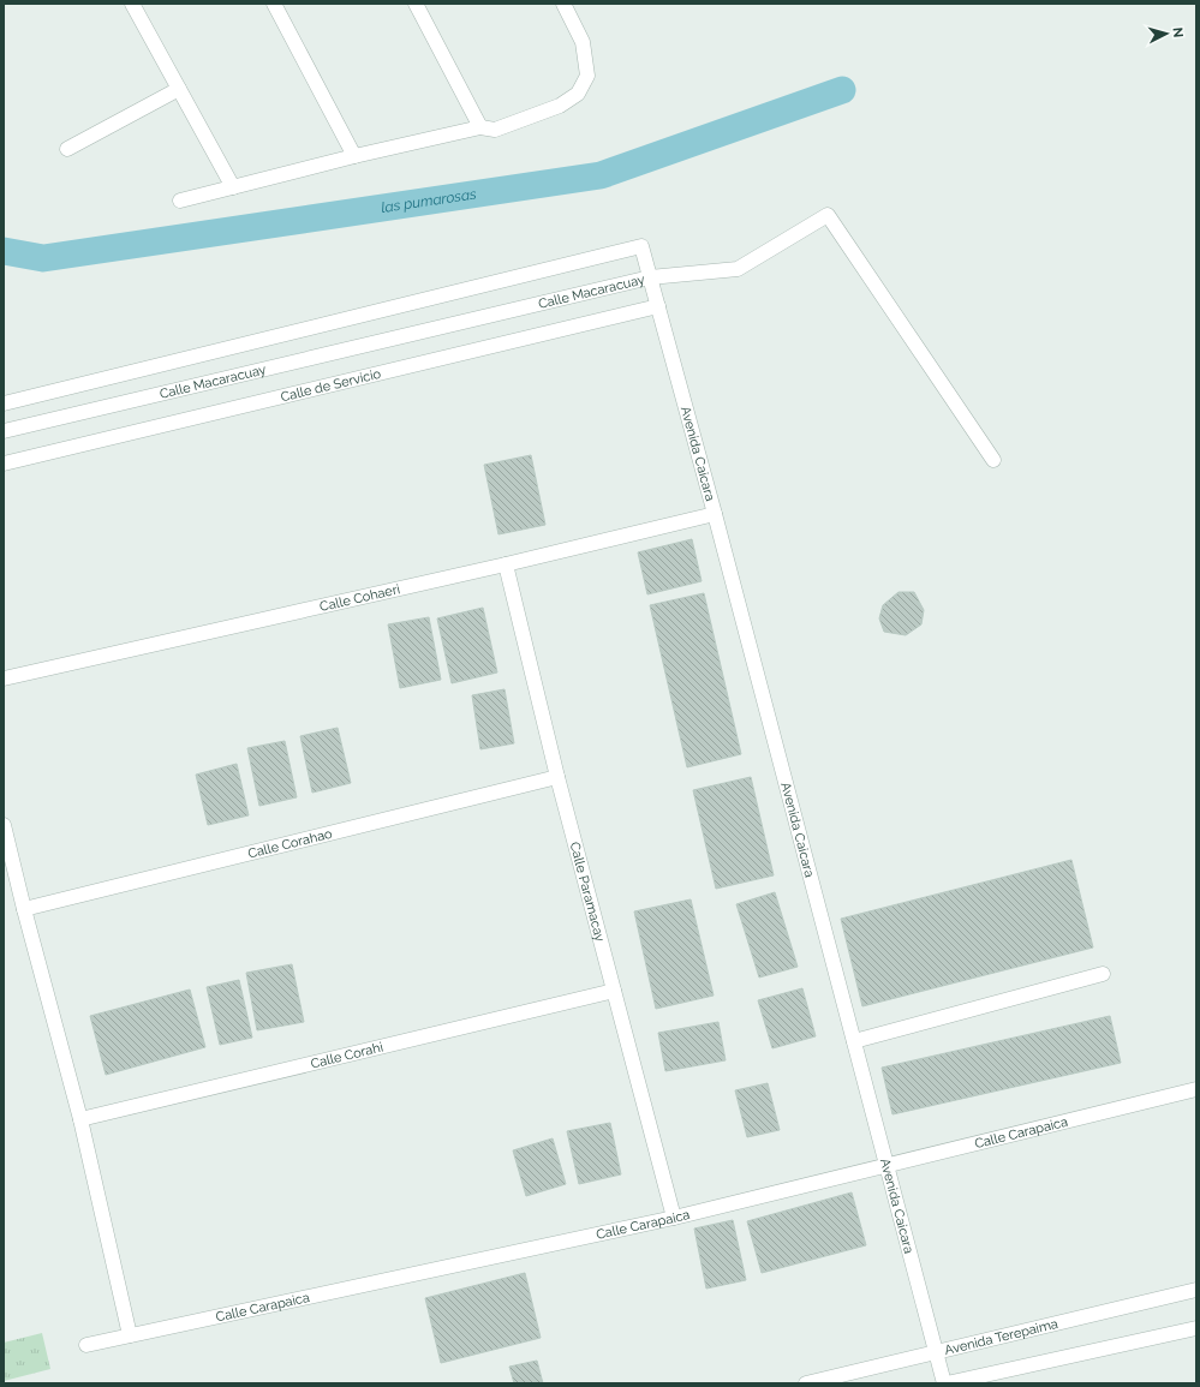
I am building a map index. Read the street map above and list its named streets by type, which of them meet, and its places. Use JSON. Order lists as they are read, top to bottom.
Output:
{
  "streets": {
    "street": [
      "Calle Macaracuay",
      "Calle de Servicio",
      "Avenida Caicara",
      "Calle Cohaeri",
      "Calle Corahao",
      "Calle Paramacay",
      "Calle Corahi",
      "Calle Carapaica",
      "Avenida Terepaima"
    ]
  },
  "crossings": [
    ["Calle Macaracuay", "Avenida Caicara"],
    ["Calle de Servicio", "Avenida Caicara"],
    ["Avenida Caicara", "Calle Cohaeri"],
    ["Avenida Caicara", "Calle Carapaica"],
    ["Avenida Caicara", "Avenida Terepaima"],
    ["Calle Cohaeri", "Calle Paramacay"],
    ["Calle Corahao", "Calle Paramacay"],
    ["Calle Paramacay", "Calle Corahi"],
    ["Calle Paramacay", "Calle Carapaica"]
  ],
  "water": ["las pumarosas"],
  "north": "right"
}
